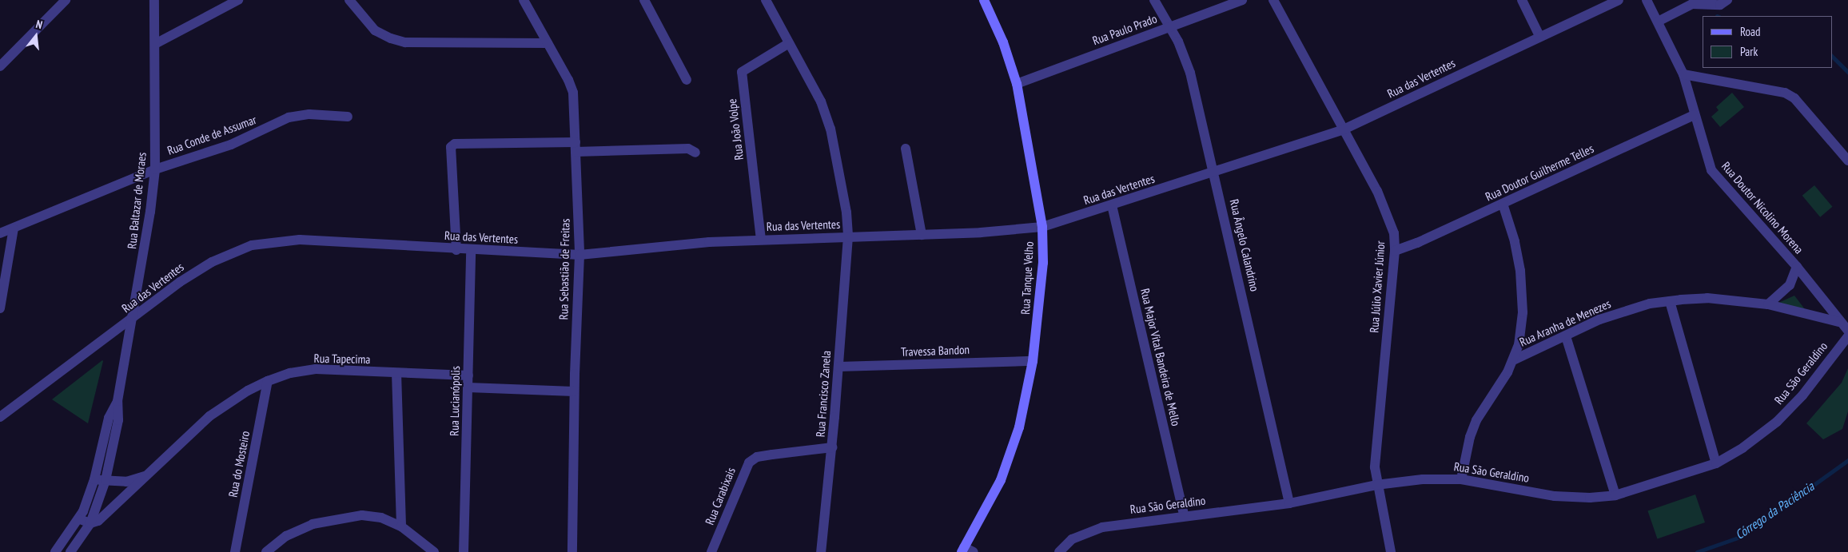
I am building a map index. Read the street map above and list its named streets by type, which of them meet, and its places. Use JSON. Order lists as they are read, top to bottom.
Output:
{
  "streets": {
    "street": [
      "Rua Paulo Prado",
      "Rua das Vertentes",
      "Rua João Volpe",
      "Rua Conde de Assumar",
      "Rua Doutor Guilherme Telles",
      "Rua Baltazar de Moraes",
      "Rua Doutor Nicolino Morena",
      "Rua Ângelo Calandrino",
      "Rua Sebastião de Freitas",
      "Rua Tanque Velho",
      "Rua Júlio Xavier Júnior",
      "Rua Aranha de Menezes",
      "Travessa Bandon",
      "Rua Major Vital Bandeira de Mello",
      "Rua Tapecima",
      "Rua São Geraldino",
      "Rua Francisco Zanela",
      "Rua Lucianópolis",
      "Rua do Mosteiro",
      "Rua Carabixais"
    ]
  },
  "crossings": [
    ["Rua Paulo Prado", "Rua Ângelo Calandrino"],
    ["Rua Paulo Prado", "Rua Tanque Velho"],
    ["Rua das Vertentes", "Rua João Volpe"],
    ["Rua das Vertentes", "Rua Baltazar de Moraes"],
    ["Rua das Vertentes", "Rua Ângelo Calandrino"],
    ["Rua das Vertentes", "Rua Sebastião de Freitas"],
    ["Rua das Vertentes", "Rua Tanque Velho"],
    ["Rua das Vertentes", "Rua Júlio Xavier Júnior"],
    ["Rua das Vertentes", "Rua Major Vital Bandeira de Mello"],
    ["Rua das Vertentes", "Rua Francisco Zanela"],
    ["Rua das Vertentes", "Rua Lucianópolis"],
    ["Rua João Volpe", "Rua Francisco Zanela"],
    ["Rua Conde de Assumar", "Rua Baltazar de Moraes"],
    ["Rua Doutor Guilherme Telles", "Rua Doutor Nicolino Morena"],
    ["Rua Doutor Guilherme Telles", "Rua Júlio Xavier Júnior"],
    ["Rua Baltazar de Moraes", "Rua Tapecima"],
    ["Rua Doutor Nicolino Morena", "Rua Aranha de Menezes"],
    ["Rua Ângelo Calandrino", "Rua São Geraldino"],
    ["Rua Tanque Velho", "Travessa Bandon"],
    ["Rua Júlio Xavier Júnior", "Rua São Geraldino"],
    ["Travessa Bandon", "Rua Francisco Zanela"],
    ["Rua Major Vital Bandeira de Mello", "Rua São Geraldino"],
    ["Rua Tapecima", "Rua Lucianópolis"],
    ["Rua Tapecima", "Rua do Mosteiro"],
    ["Rua Francisco Zanela", "Rua Carabixais"]
  ],
  "water": ["Córrego da Paciência"],
  "legend": ["Road", "Park"],
  "north": "top"
}
